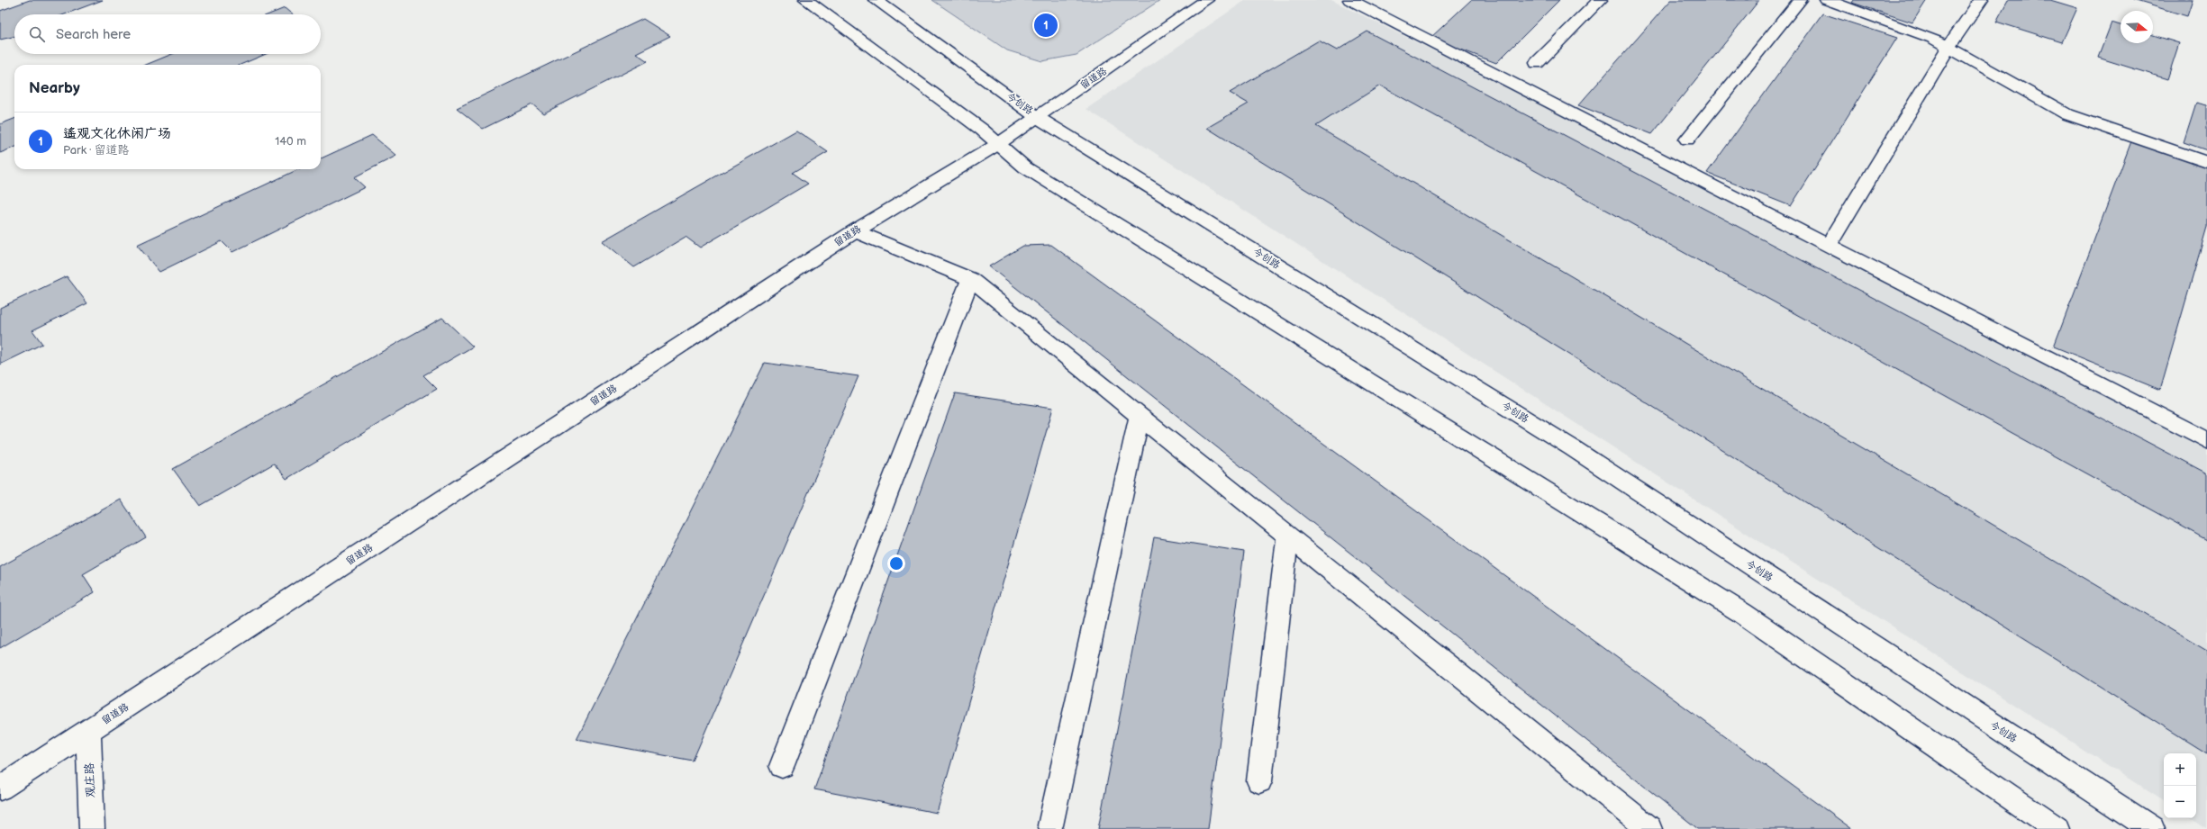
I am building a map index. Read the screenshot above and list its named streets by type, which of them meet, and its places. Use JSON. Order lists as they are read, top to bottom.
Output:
{
  "streets": {
    "main road": ["留道路", "今创路", "观庄路"]
  },
  "crossings": [
    ["留道路", "今创路"],
    ["留道路", "观庄路"]
  ],
  "north": "right",
  "page": {
    "pins": "1",
    "search": "Search here",
    "heading": "Nearby",
    "list": [
      {
        "mark": "1",
        "name": "遥观文化休闲广场",
        "note": "Park · 留道路",
        "value": "140 m"
      }
    ],
    "map_buttons": ["+", "−"]
  }
}
